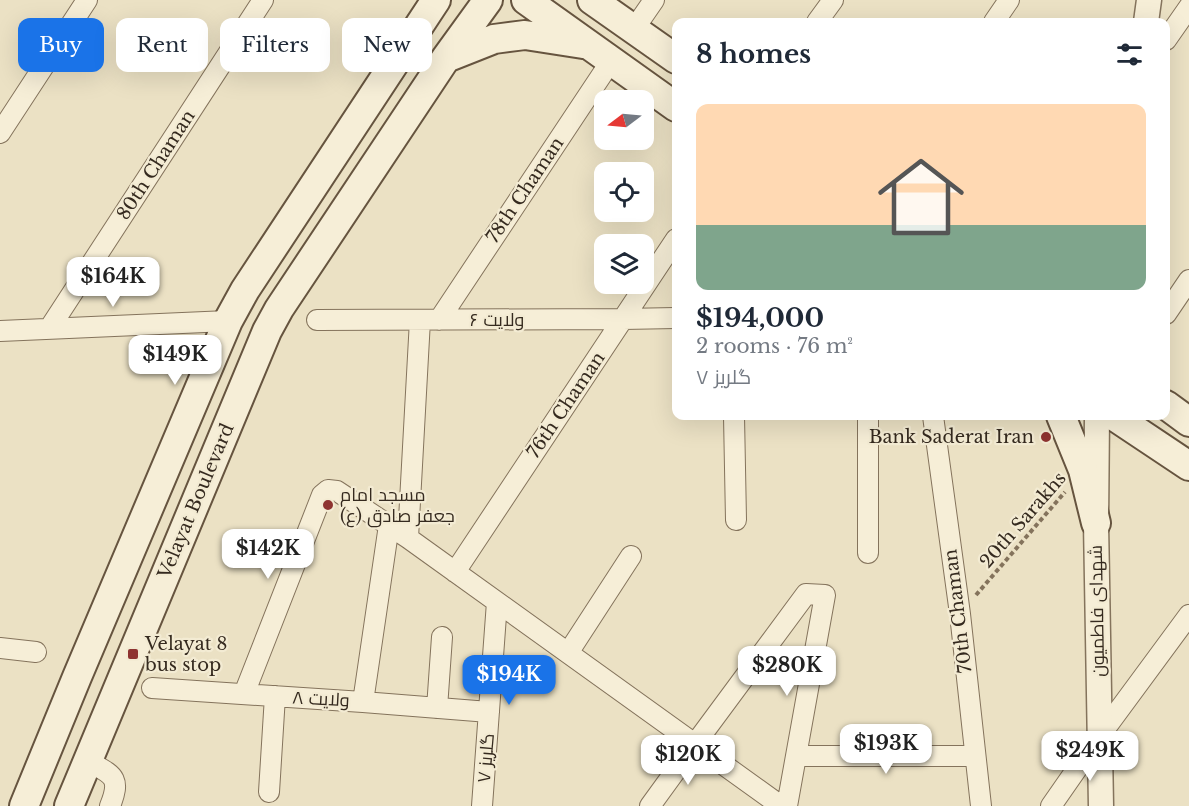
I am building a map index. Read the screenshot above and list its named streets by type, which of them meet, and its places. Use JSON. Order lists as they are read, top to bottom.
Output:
{
  "streets": {
    "main road": ["Velayat Boulevard"],
    "street": [
      "80th Chaman",
      "78th Chaman",
      "ولایت ۶",
      "76th Chaman",
      "70th Chaman",
      "شهدای فاطمیون",
      "ولایت ۸",
      "گلریز ۷"
    ],
    "path": ["20th Sarakhs"]
  },
  "crossings": [
    ["78th Chaman", "ولایت ۶"],
    ["ولایت ۶", "76th Chaman"],
    ["20th Sarakhs", "70th Chaman"],
    ["ولایت ۸", "گلریز ۷"]
  ],
  "places": {
    "other": ["Bank Saderat Iran", "مسجد امام جعفر صادق (ع)"],
    "transit": ["Velayat 8 bus stop"]
  },
  "north": "left",
  "page": {
    "chip": [
      "Buy",
      "Rent",
      "Filters",
      "New"
    ],
    "heading": "8 homes",
    "list": [
      {
        "name": "$194,000",
        "note": "2 rooms · 76 m² · گلریز ۷"
      }
    ],
    "price": [
      "$164K",
      "$149K",
      "$142K",
      "$280K",
      "$194K",
      "$193K",
      "$249K",
      "$120K"
    ]
  }
}
